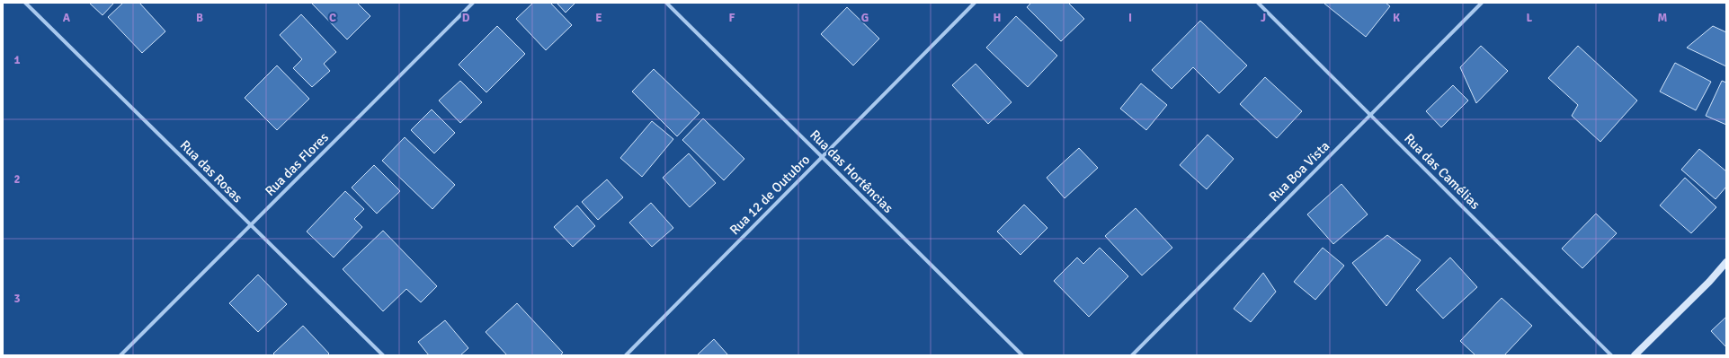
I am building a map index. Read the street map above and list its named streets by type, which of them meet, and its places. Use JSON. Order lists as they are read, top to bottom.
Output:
{
  "streets": {
    "street": [
      "Rua das Flores",
      "Rua das Rosas",
      "Rua das Hortências",
      "Rua Boa Vista",
      "Rua das Camélias",
      "Rua 12 de Outubro"
    ]
  },
  "crossings": [
    ["Rua das Flores", "Rua das Rosas"],
    ["Rua das Hortências", "Rua 12 de Outubro"],
    ["Rua Boa Vista", "Rua das Camélias"]
  ],
  "grid": {
    "columns": [
      "A",
      "B",
      "C",
      "D",
      "E",
      "F",
      "G",
      "H",
      "I",
      "J",
      "K",
      "L",
      "M"
    ],
    "rows": ["1", "2", "3"]
  }
}
